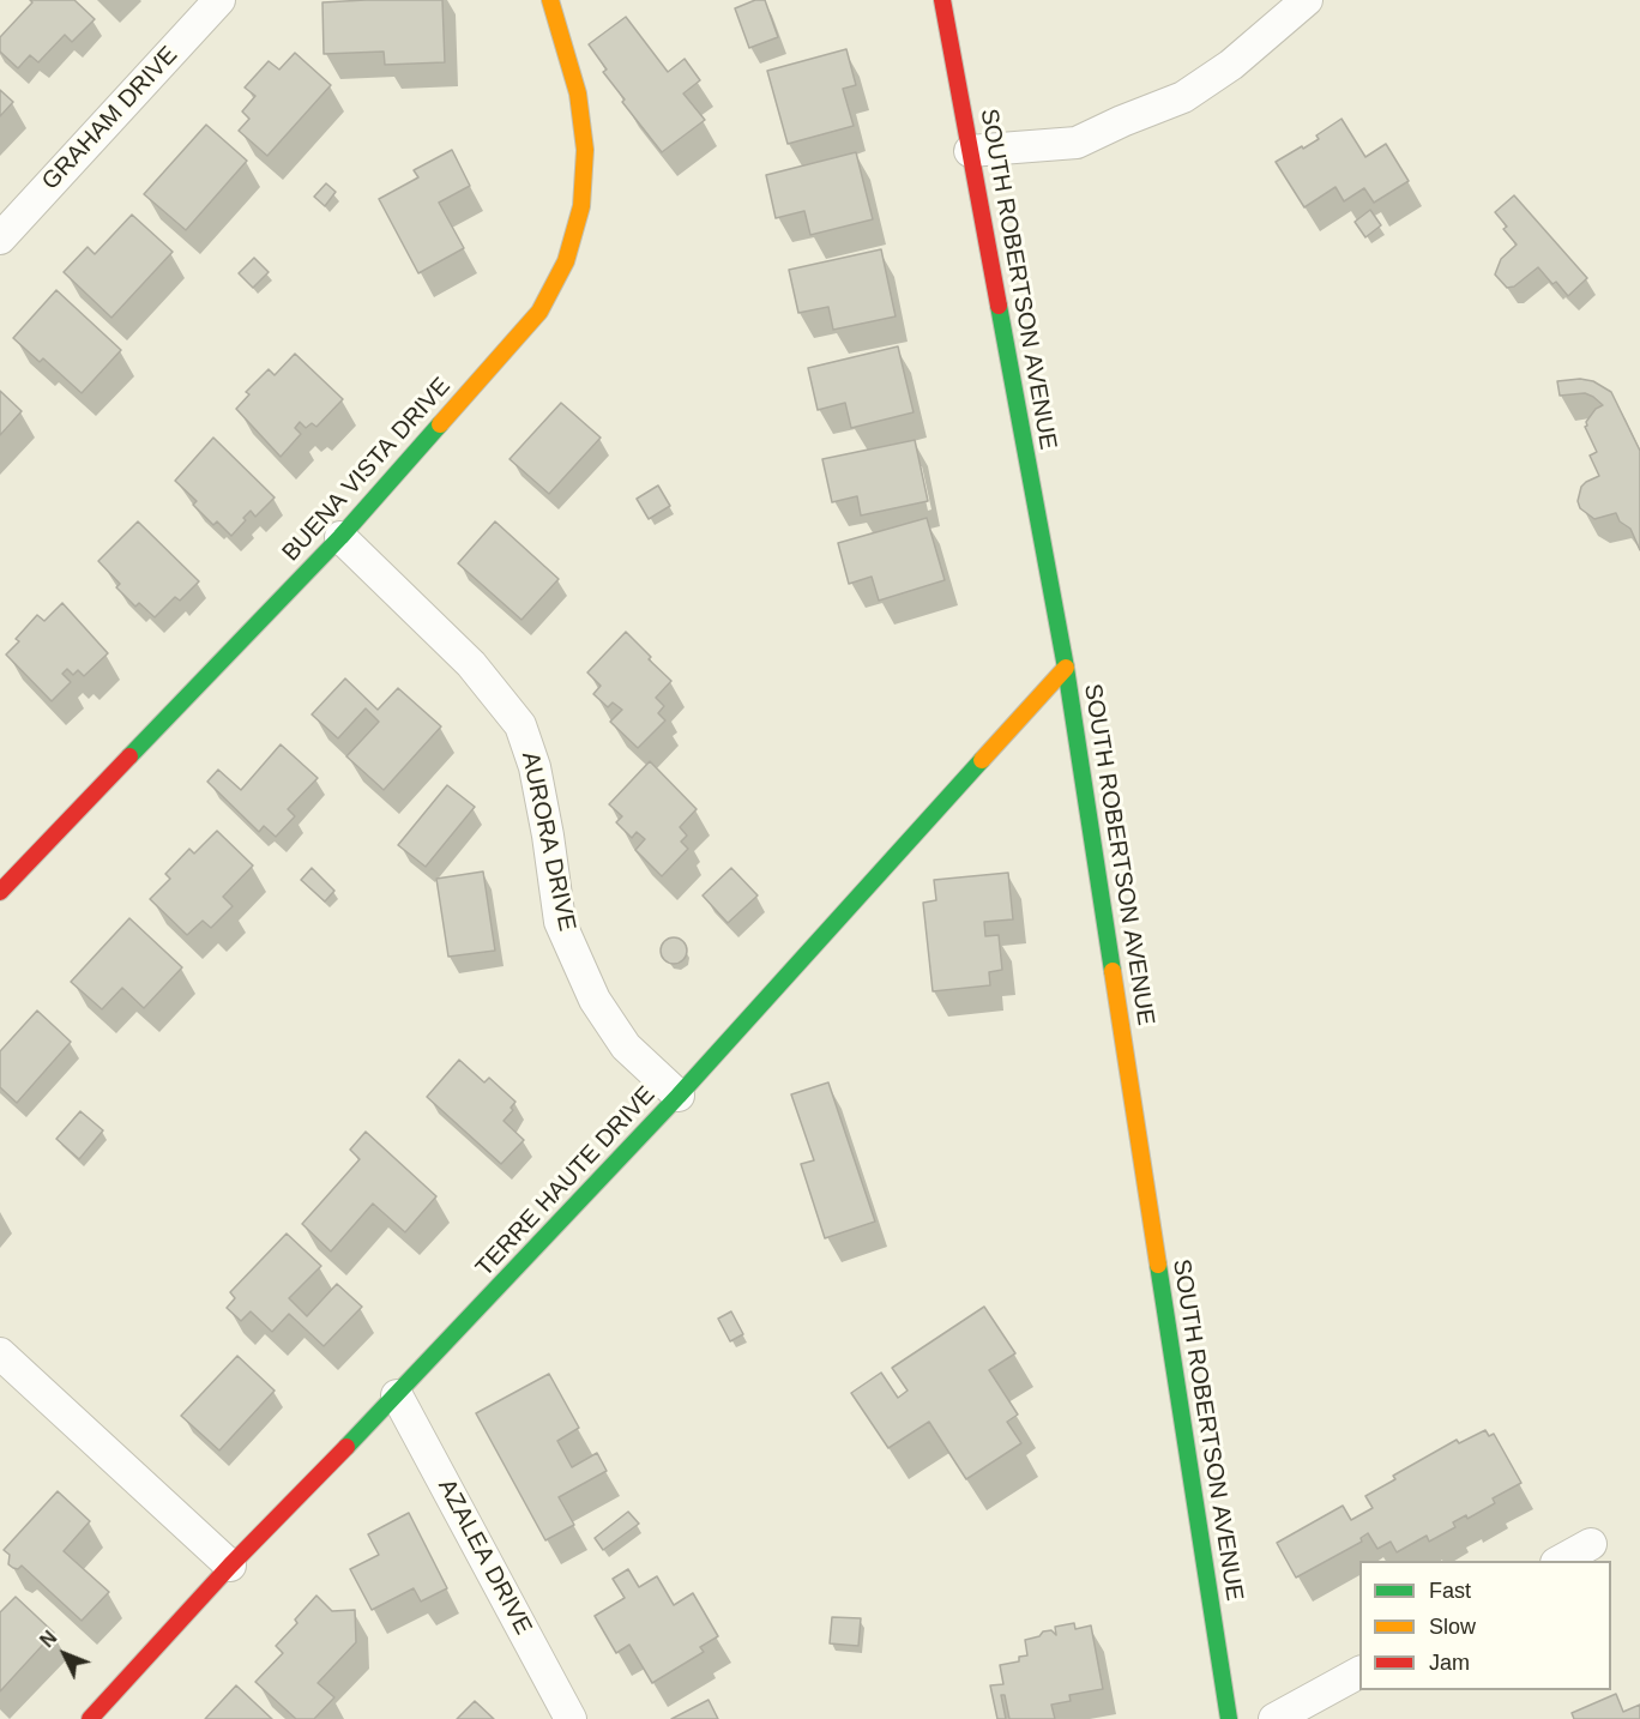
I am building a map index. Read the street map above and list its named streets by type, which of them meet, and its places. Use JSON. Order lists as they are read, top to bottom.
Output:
{
  "streets": {
    "street": [
      "GRAHAM DRIVE",
      "SOUTH ROBERTSON AVENUE",
      "BUENA VISTA DRIVE",
      "AURORA DRIVE",
      "TERRE HAUTE DRIVE",
      "AZALEA DRIVE"
    ]
  },
  "crossings": [
    ["SOUTH ROBERTSON AVENUE", "TERRE HAUTE DRIVE"],
    ["BUENA VISTA DRIVE", "AURORA DRIVE"],
    ["AURORA DRIVE", "TERRE HAUTE DRIVE"],
    ["TERRE HAUTE DRIVE", "AZALEA DRIVE"]
  ],
  "legend": ["Fast", "Slow", "Jam"],
  "north": "top left"
}
